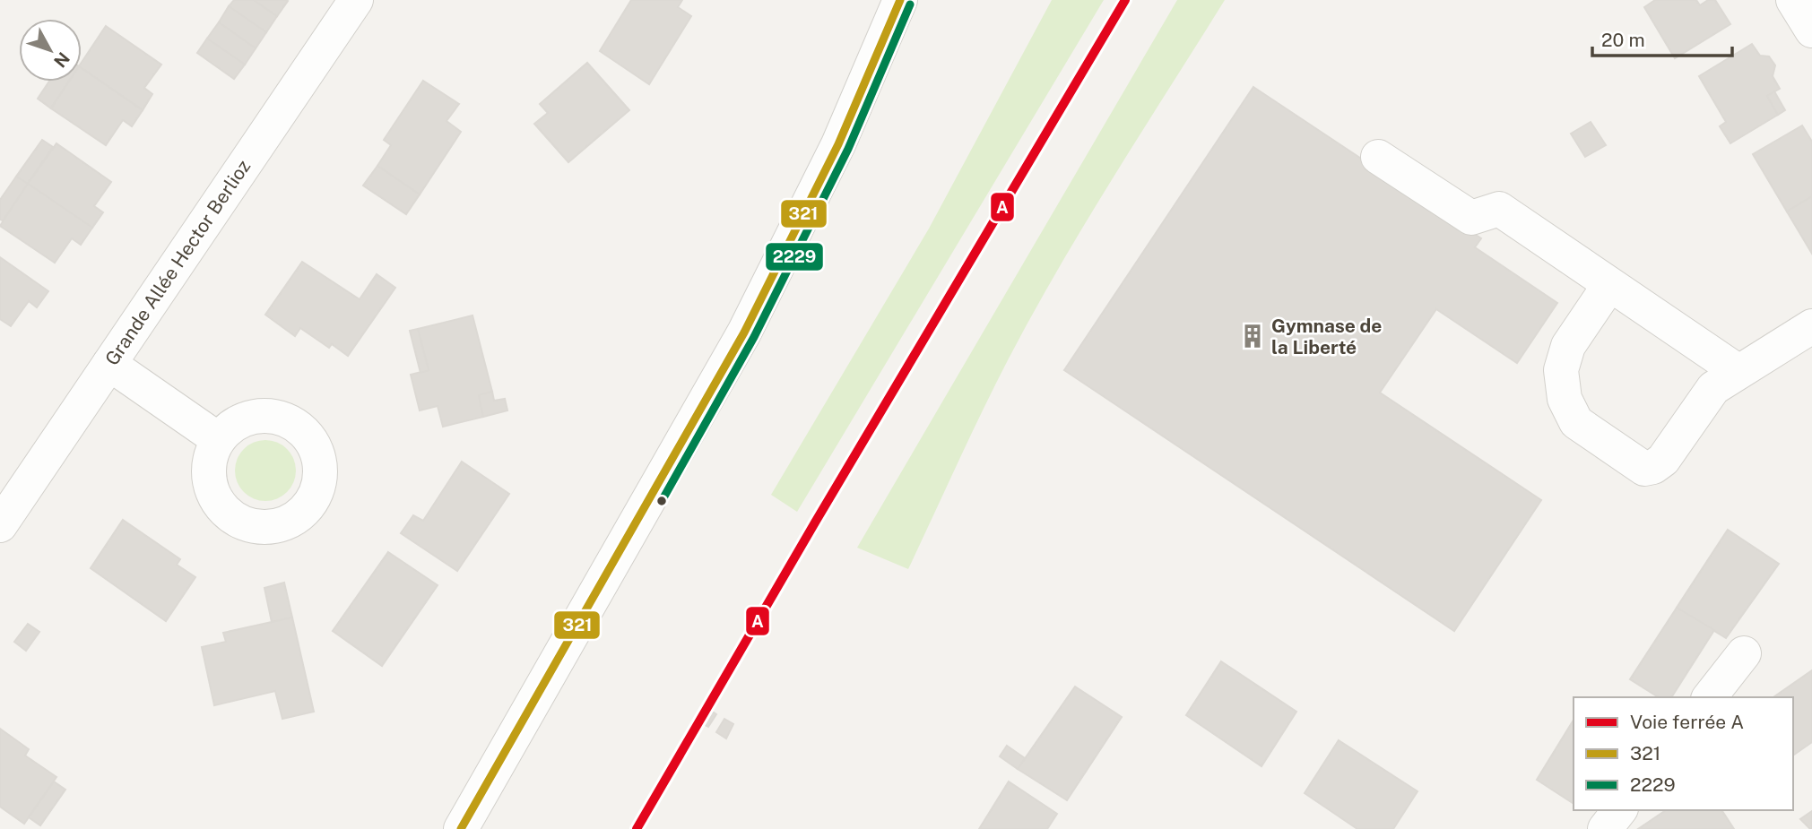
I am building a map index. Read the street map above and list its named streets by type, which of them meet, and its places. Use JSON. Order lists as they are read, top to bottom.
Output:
{
  "streets": {
    "street": ["Grande Allée Hector Berlioz"]
  },
  "places": {
    "building": ["Gymnase de la Liberté"]
  },
  "lines": ["rail line A", "transit line 321", "transit line 2229"],
  "legend": ["Voie ferrée A", "321", "2229"],
  "scale_bar": "20 m",
  "north": "bottom right"
}
